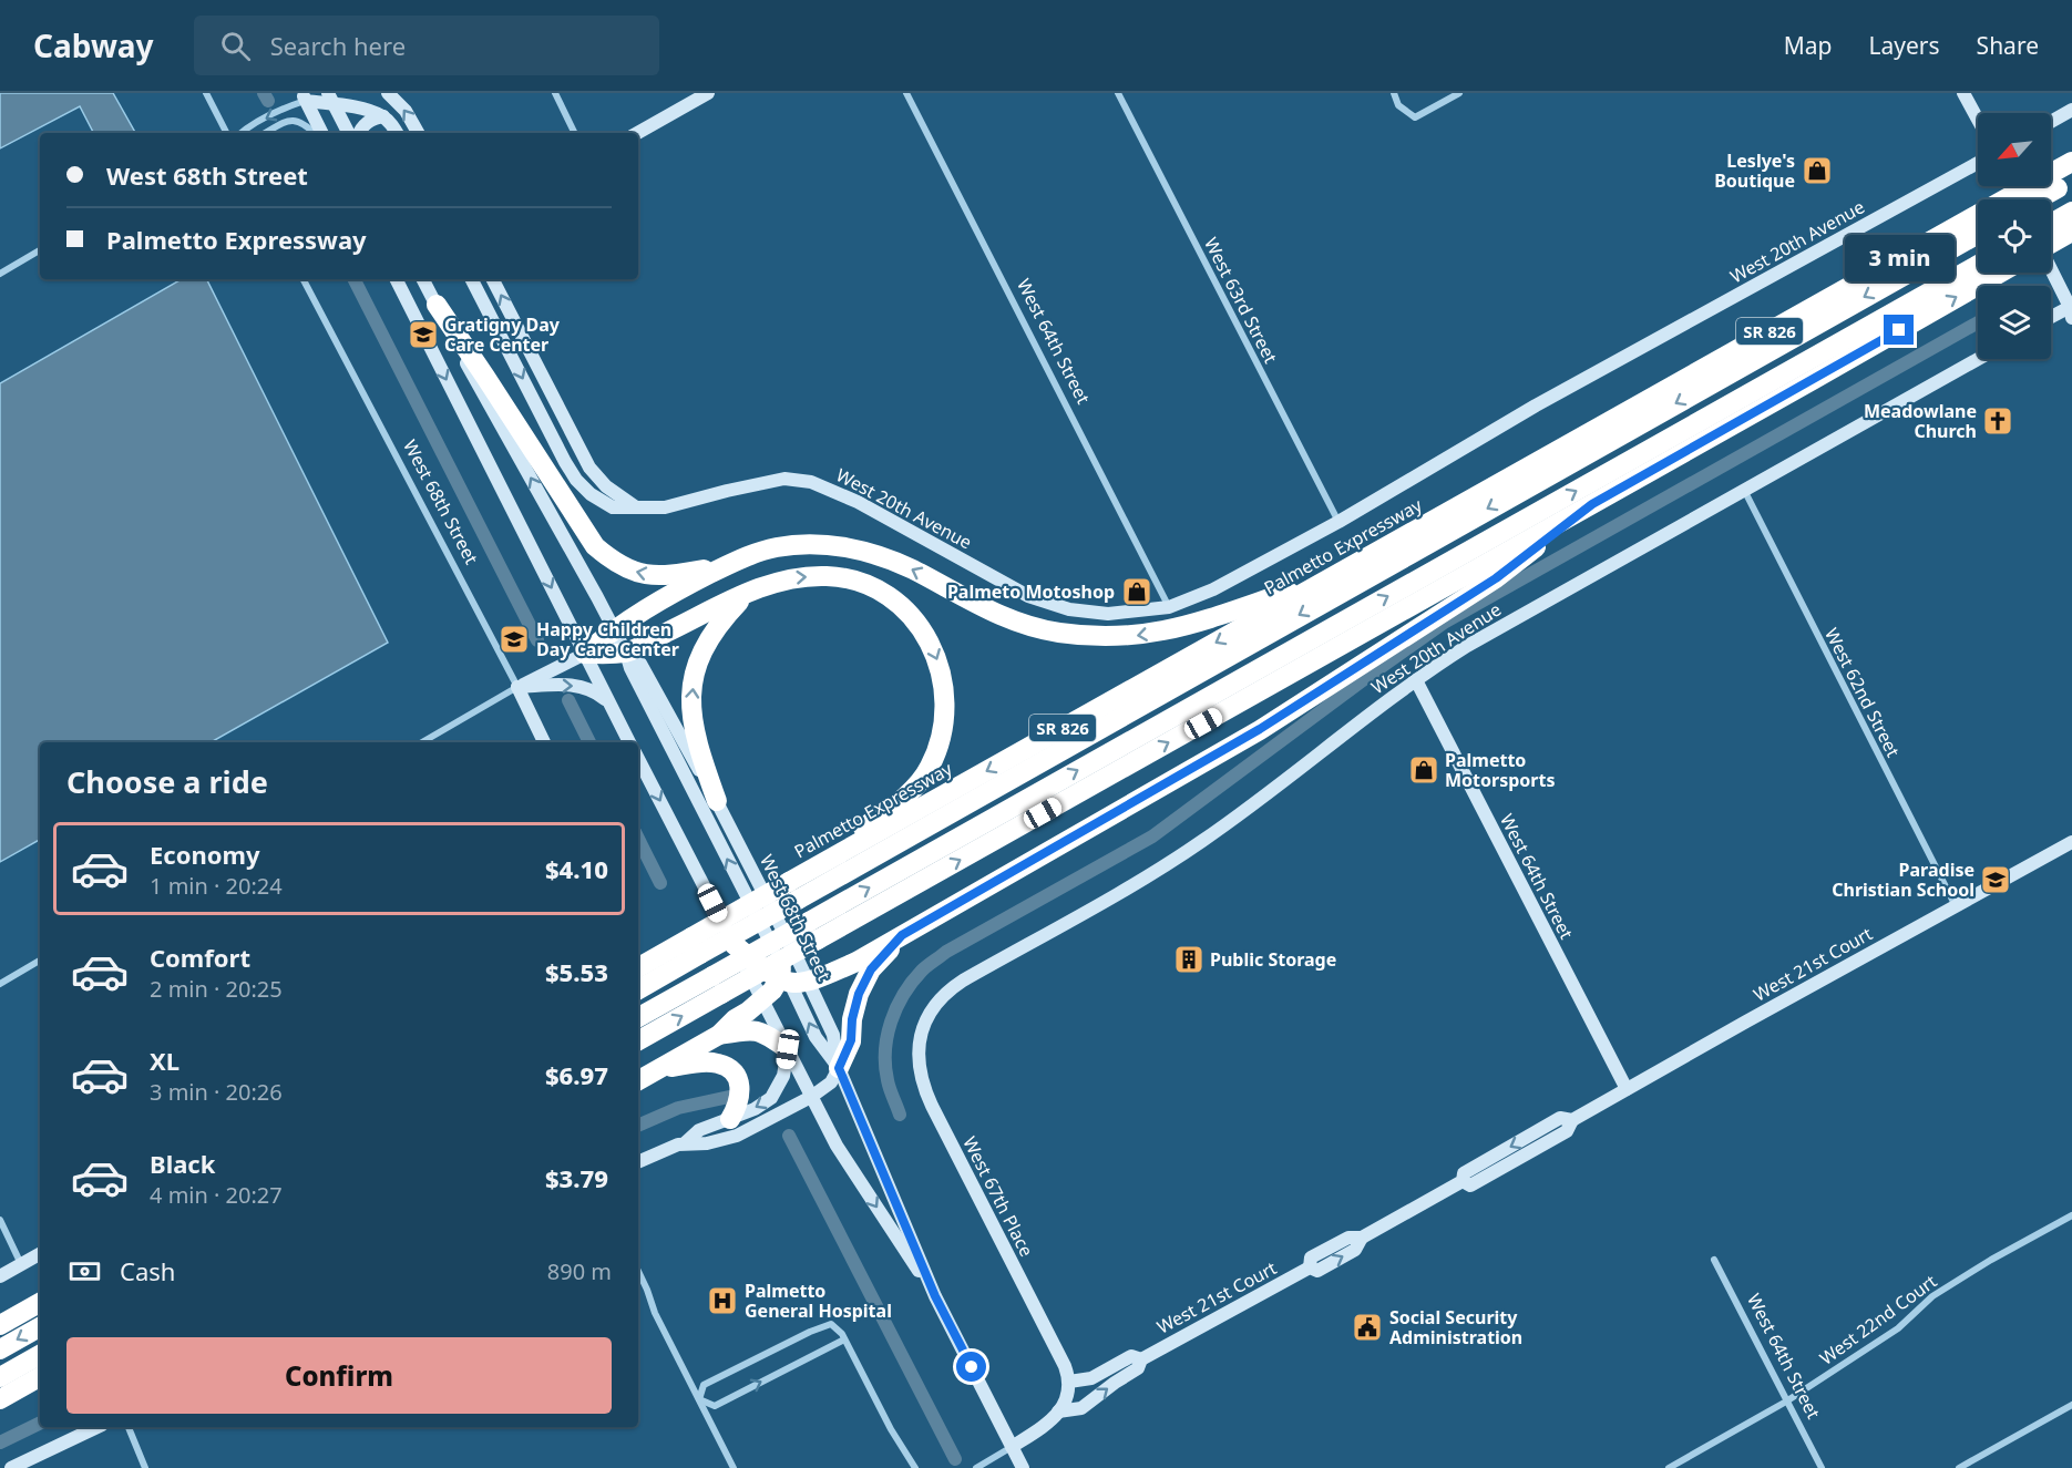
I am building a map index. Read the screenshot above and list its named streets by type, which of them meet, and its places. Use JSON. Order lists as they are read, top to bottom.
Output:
{
  "streets": {
    "highway": ["SR 826", "Palmetto Expressway"],
    "street": [
      "West 20th Avenue",
      "West 63rd Street",
      "West 64th Street",
      "West 68th Street",
      "West 62nd Street",
      "West 21st Court",
      "West 67th Place",
      "West 22nd Court"
    ]
  },
  "crossings": [
    ["West 20th Avenue", "West 63rd Street"],
    ["West 20th Avenue", "West 64th Street"],
    ["West 20th Avenue", "West 62nd Street"],
    ["West 20th Avenue", "West 67th Place"],
    ["West 64th Street", "West 21st Court"],
    ["West 64th Street", "West 22nd Court"],
    ["West 68th Street", "West 21st Court"],
    ["West 62nd Street", "West 21st Court"],
    ["West 21st Court", "West 67th Place"]
  ],
  "places": {
    "shop": ["Leslye's Boutique", "Palmeto Motoshop", "Palmetto Motorsports"],
    "school or university": ["Gratigny Day Care Center", "Happy Children Day Care Center", "Paradise Christian School"],
    "church": ["Meadowlane Church"],
    "building": ["Public Storage"],
    "hospital": ["Palmetto General Hospital"],
    "public building": ["Social Security Administration"]
  },
  "north": "bottom left",
  "page": {
    "header": "Cabway",
    "search": "Search here",
    "nav": ["Map", "Layers", "Share"],
    "banner": ["West 68th Street", "Palmetto Expressway"],
    "bubble": "3 min",
    "heading": "Choose a ride",
    "list": [
      {
        "name": "Economy",
        "note": "1 min · 20:24",
        "value": "$4.10"
      },
      {
        "name": "Comfort",
        "note": "2 min · 20:25",
        "value": "$5.53"
      },
      {
        "name": "XL",
        "note": "3 min · 20:26",
        "value": "$6.97"
      },
      {
        "name": "Black",
        "note": "4 min · 20:27",
        "value": "$3.79"
      }
    ],
    "pay": ["Cash", "890 m"],
    "buttons": "Confirm"
  }
}
